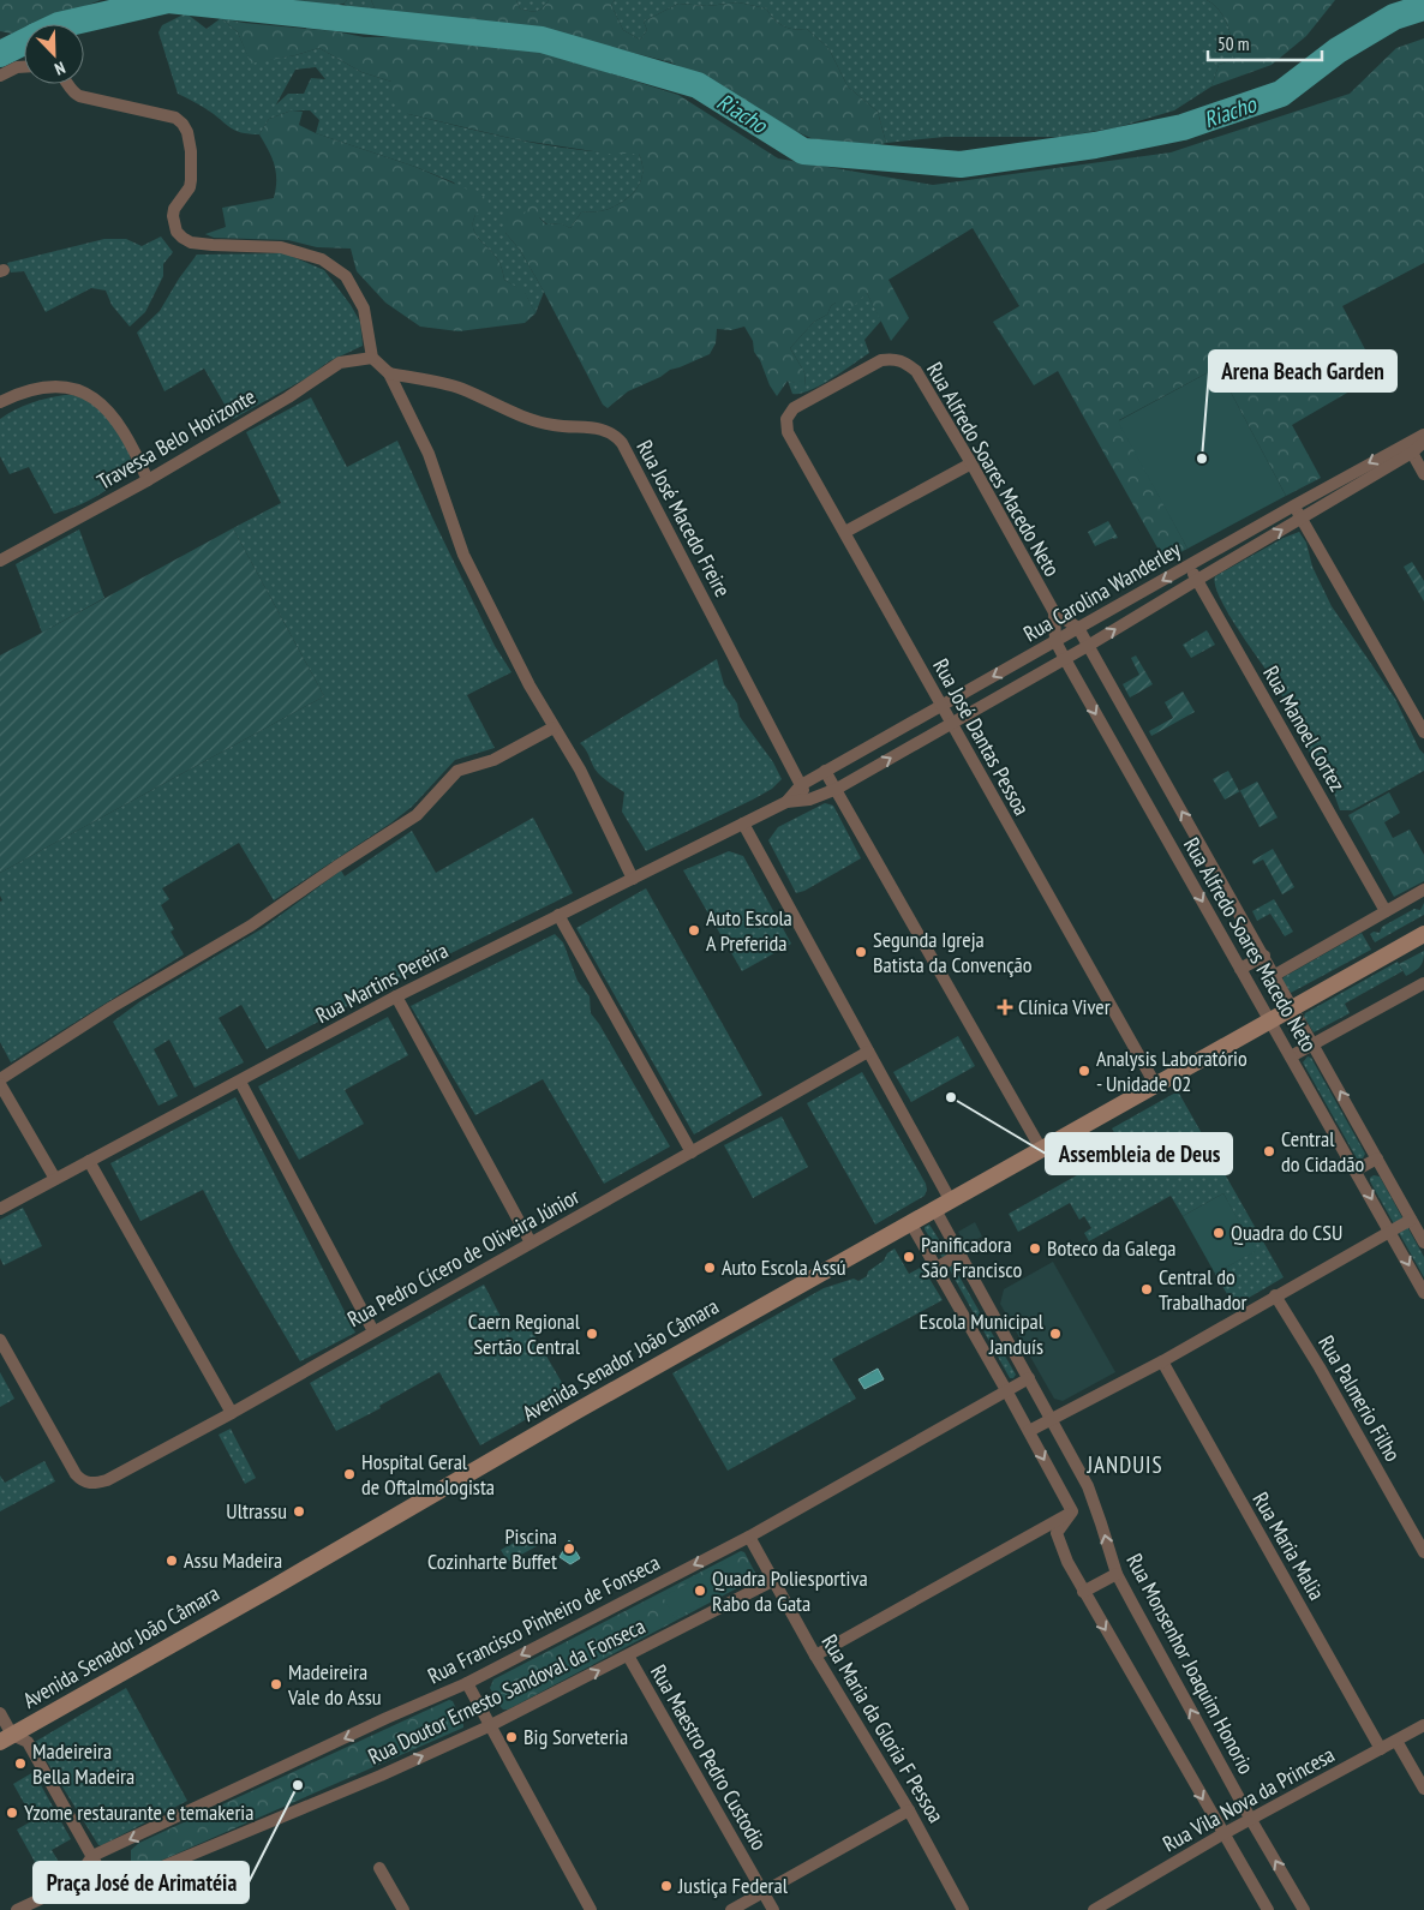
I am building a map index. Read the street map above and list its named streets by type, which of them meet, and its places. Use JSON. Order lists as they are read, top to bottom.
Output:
{
  "streets": {
    "main road": ["Avenida Senador João Câmara"],
    "street": [
      "Travessa Belo Horizonte",
      "Rua Alfredo Soares Macedo Neto",
      "Rua José Macedo Freire",
      "Rua Carolina Wanderley",
      "Rua Manoel Cortez",
      "Rua José Dantas Pessoa",
      "Rua Martins Pereira",
      "Rua Pedro Cícero de Oliveira Júnior",
      "Rua Palmerio Filho",
      "Rua Maria Malia",
      "Rua Francisco Pinheiro de Fonseca",
      "Rua Monsenhor Joaquim Honorio",
      "Rua Doutor Ernesto Sandoval da Fonseca",
      "Rua Maria da Gloria F Pessoa",
      "Rua Maestro Pedro Custodio",
      "Rua Vila Nova da Princesa"
    ]
  },
  "crossings": [
    ["Rua Alfredo Soares Macedo Neto", "Rua Carolina Wanderley"],
    ["Rua Alfredo Soares Macedo Neto", "Rua José Dantas Pessoa"],
    ["Rua Alfredo Soares Macedo Neto", "Avenida Senador João Câmara"],
    ["Rua José Macedo Freire", "Rua Carolina Wanderley"],
    ["Rua Carolina Wanderley", "Rua Manoel Cortez"],
    ["Rua Carolina Wanderley", "Rua José Dantas Pessoa"],
    ["Rua Carolina Wanderley", "Rua Martins Pereira"],
    ["Rua José Dantas Pessoa", "Avenida Senador João Câmara"],
    ["Avenida Senador João Câmara", "Rua Monsenhor Joaquim Honorio"],
    ["Rua Maria Malia", "Rua Vila Nova da Princesa"],
    ["Rua Francisco Pinheiro de Fonseca", "Rua Monsenhor Joaquim Honorio"],
    ["Rua Francisco Pinheiro de Fonseca", "Rua Doutor Ernesto Sandoval da Fonseca"],
    ["Rua Francisco Pinheiro de Fonseca", "Rua Maria da Gloria F Pessoa"],
    ["Rua Monsenhor Joaquim Honorio", "Rua Vila Nova da Princesa"],
    ["Rua Doutor Ernesto Sandoval da Fonseca", "Rua Maria da Gloria F Pessoa"],
    ["Rua Doutor Ernesto Sandoval da Fonseca", "Rua Maestro Pedro Custodio"]
  ],
  "one_way": ["Rua Francisco Pinheiro de Fonseca", "Rua Doutor Ernesto Sandoval da Fonseca"],
  "districts": ["JANDUIS"],
  "water": ["Riacho"],
  "places": {
    "other": [
      "Arena Beach Garden",
      "Auto Escola A Preferida",
      "Segunda Igreja Batista da Convenção",
      "Analysis Laboratório - Unidade 02",
      "Assembleia de Deus",
      "Central do Cidadão",
      "Quadra do CSU",
      "Boteco da Galega",
      "Panificadora São Francisco",
      "Auto Escola Assú",
      "Central do Trabalhador",
      "Caern Regional Sertão Central",
      "Escola Municipal Janduís",
      "Hospital Geral de Oftalmologista",
      "Ultrassu",
      "Piscina Cozinharte Buffet",
      "Assu Madeira",
      "Quadra Poliesportiva Rabo da Gata",
      "Madeireira Vale do Assu",
      "Big Sorveteria",
      "Madeireira Bella Madeira",
      "Praça José de Arimatéia",
      "Yzome restaurante e temakeria",
      "Justiça Federal"
    ],
    "health": ["Clínica Viver"]
  },
  "scale_bar": "50 m",
  "north": "bottom right"
}
